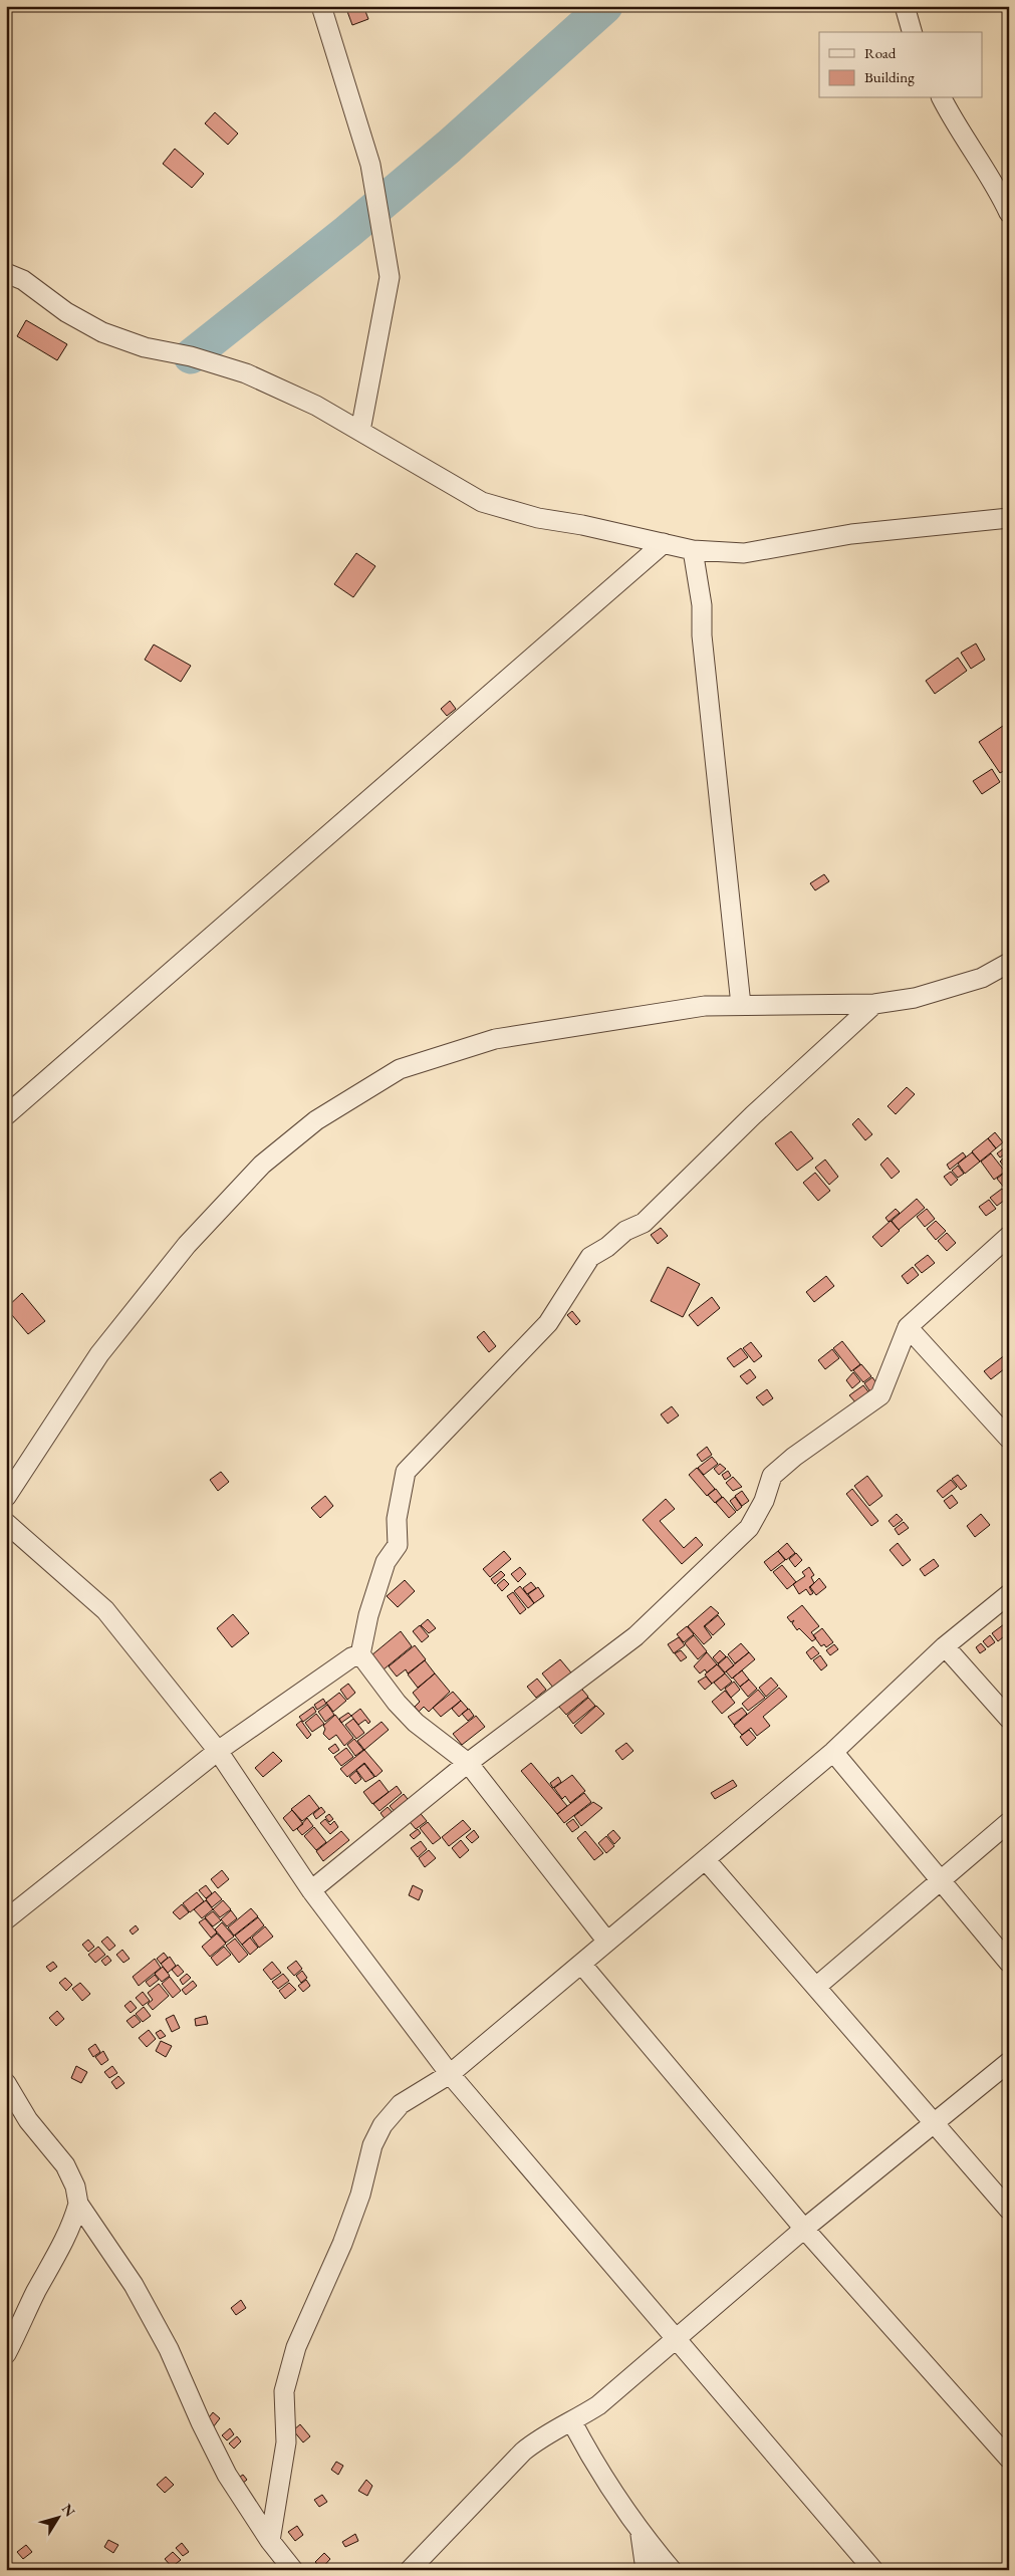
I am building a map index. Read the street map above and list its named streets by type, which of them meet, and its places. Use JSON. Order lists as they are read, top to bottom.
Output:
{
  "legend": ["Road", "Building"],
  "north": "top right"
}
